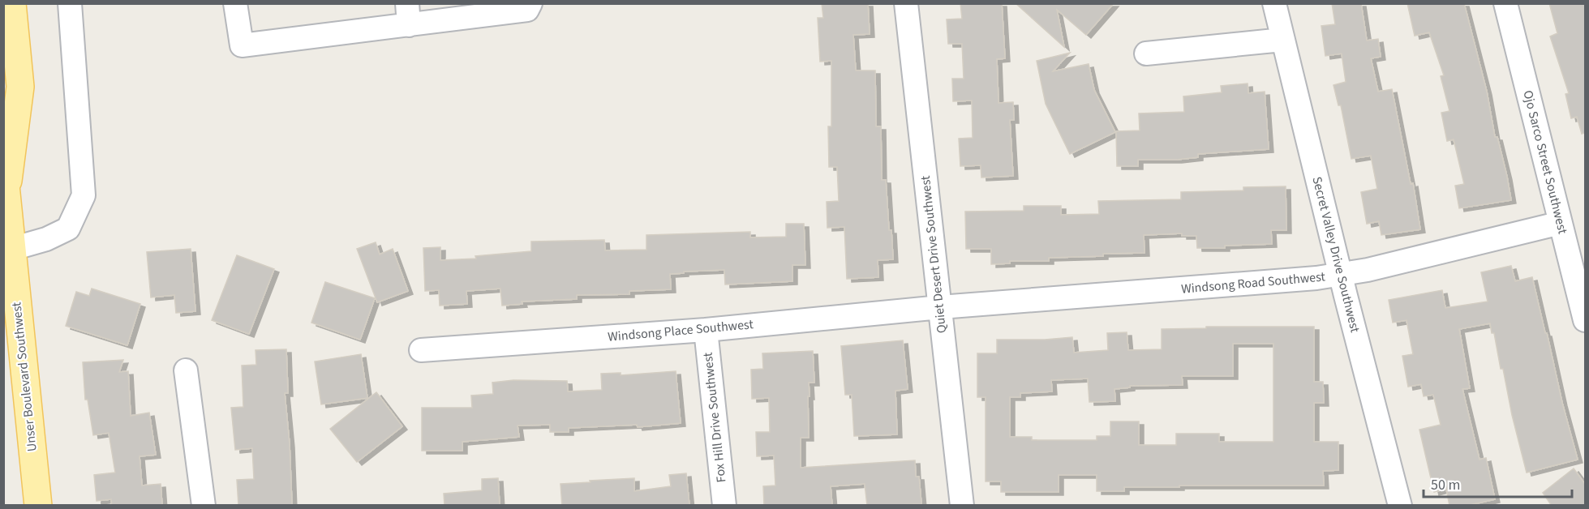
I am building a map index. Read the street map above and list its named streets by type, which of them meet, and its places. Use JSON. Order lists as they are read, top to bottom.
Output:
{
  "streets": {
    "main road": ["Unser Boulevard Southwest"],
    "street": [
      "Ojo Sarco Street Southwest",
      "Quiet Desert Drive Southwest",
      "Secret Valley Drive Southwest",
      "Windsong Road Southwest",
      "Windsong Place Southwest",
      "Fox Hill Drive Southwest"
    ]
  },
  "crossings": [
    ["Ojo Sarco Street Southwest", "Windsong Road Southwest"],
    ["Quiet Desert Drive Southwest", "Windsong Road Southwest"],
    ["Quiet Desert Drive Southwest", "Windsong Place Southwest"],
    ["Secret Valley Drive Southwest", "Windsong Road Southwest"],
    ["Windsong Road Southwest", "Windsong Place Southwest"],
    ["Windsong Place Southwest", "Fox Hill Drive Southwest"]
  ],
  "scale_bar": "50 m"
}
